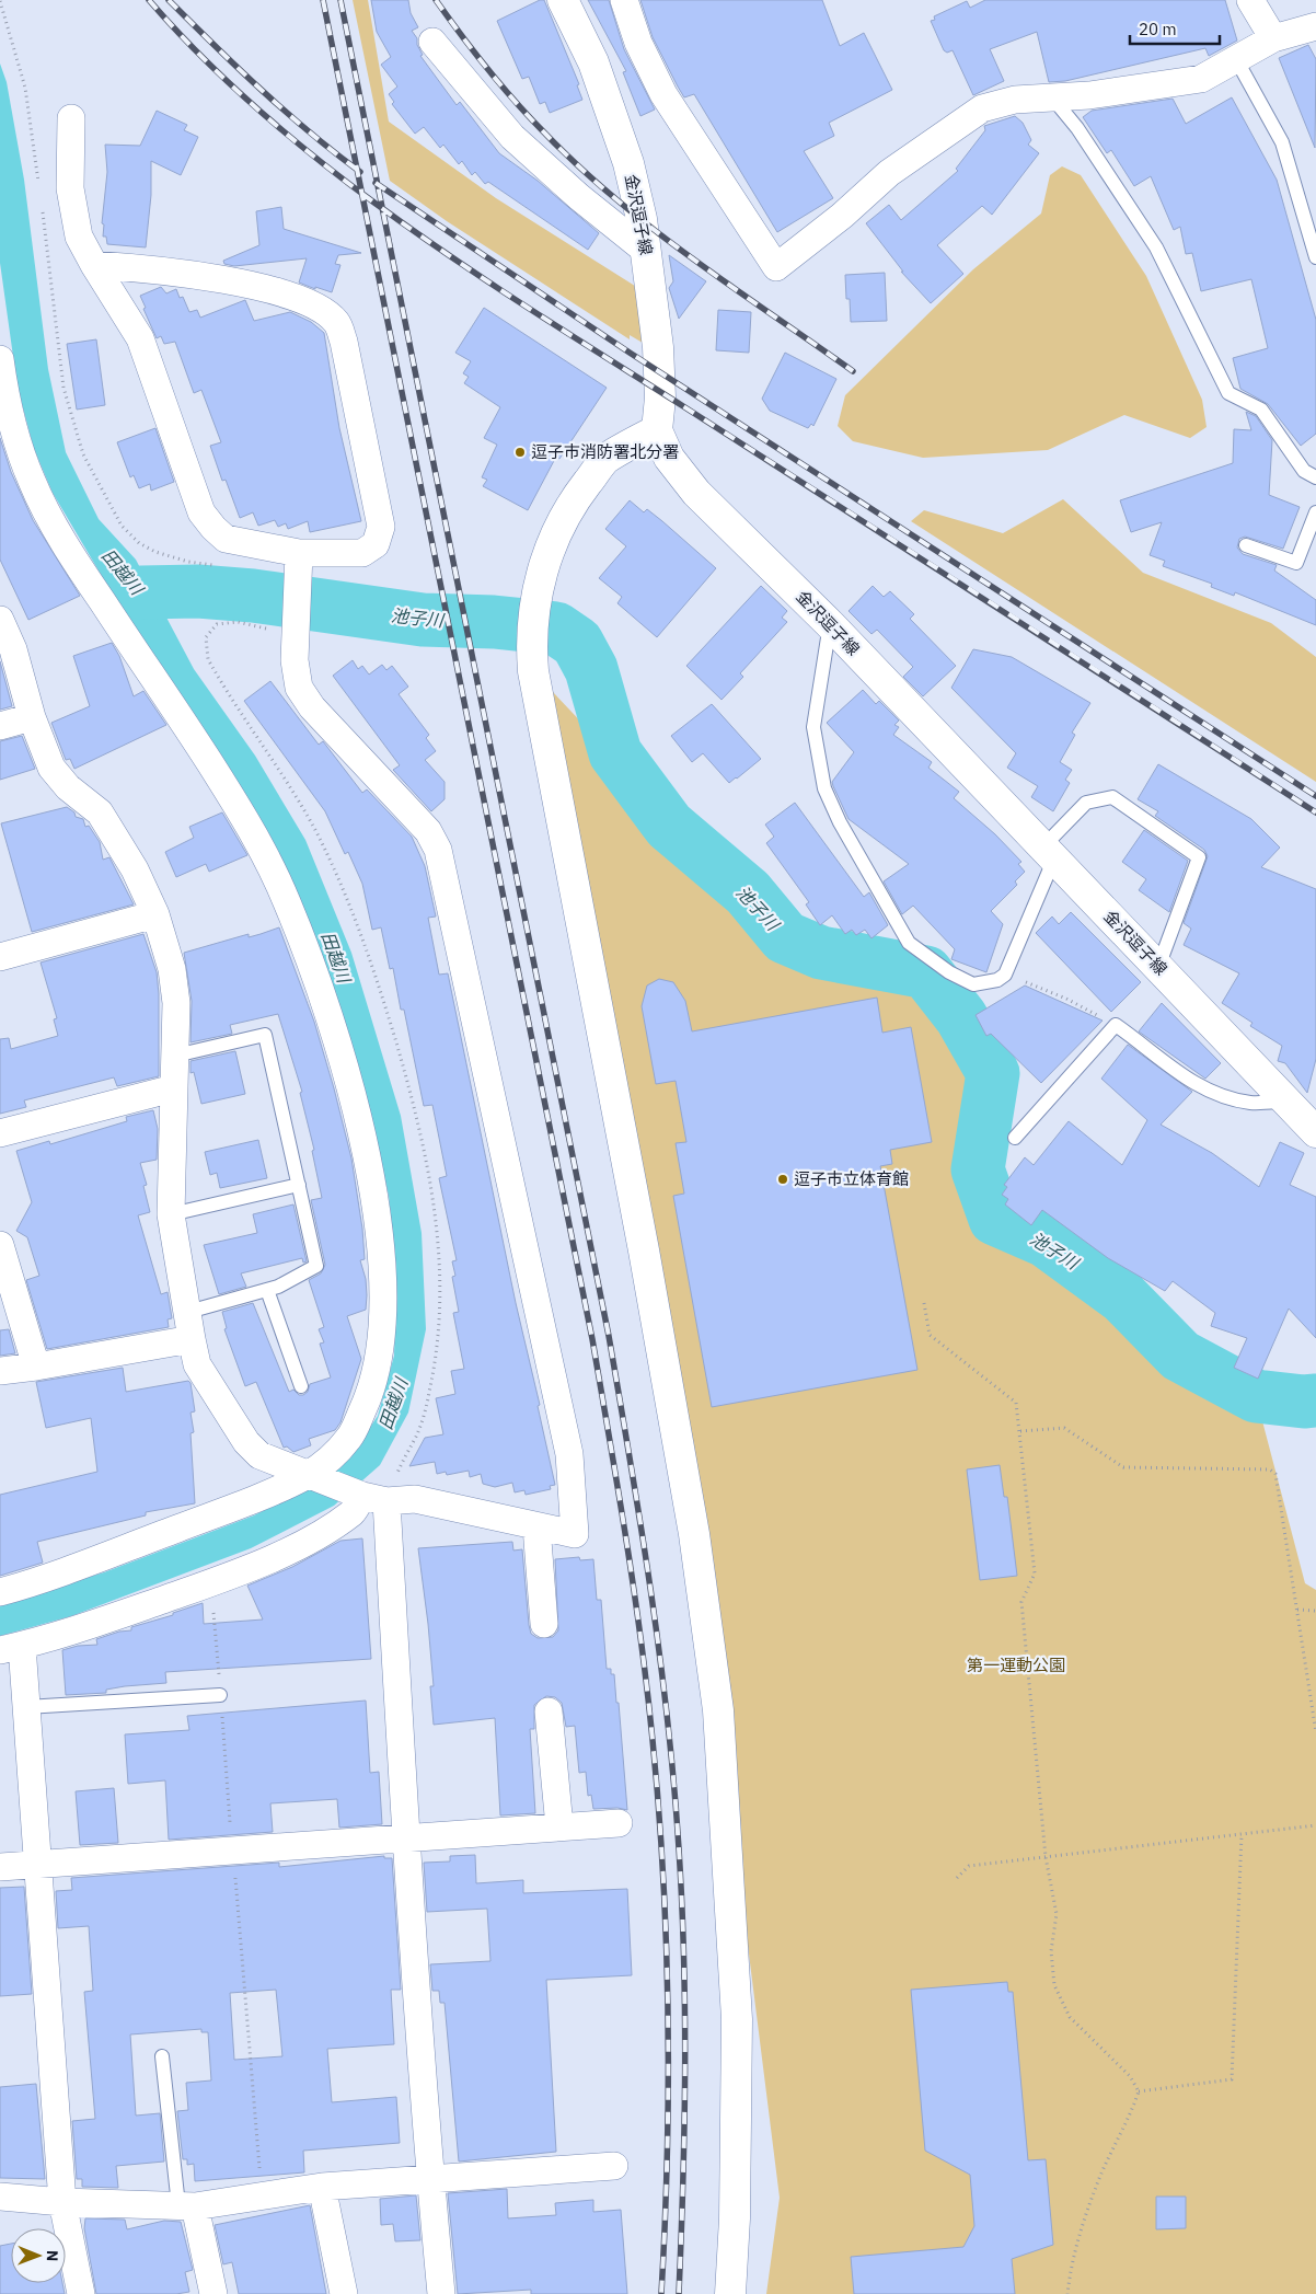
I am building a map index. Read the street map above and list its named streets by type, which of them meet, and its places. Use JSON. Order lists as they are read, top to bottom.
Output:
{
  "streets": {
    "street": ["金沢逗子線"]
  },
  "water": ["田越川", "池子川"],
  "parks": ["第一運動公園"],
  "places": ["逗子市消防署北分署", "逗子市立体育館"],
  "scale_bar": "20 m",
  "north": "right"
}
